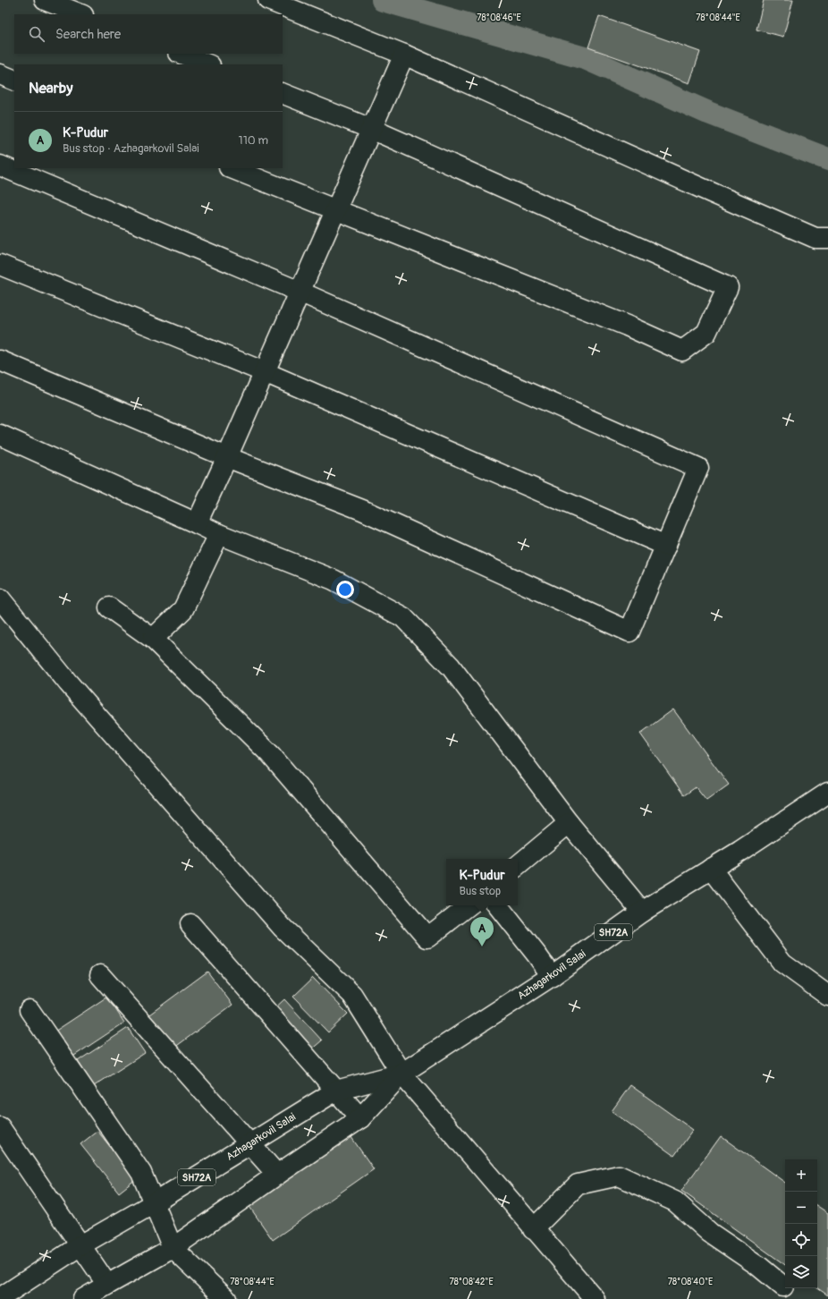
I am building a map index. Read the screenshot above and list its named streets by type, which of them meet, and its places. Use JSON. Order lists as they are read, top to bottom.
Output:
{
  "streets": {
    "street": ["SH72A", "Azhagarkovil Salai"]
  },
  "page": {
    "search": "Search here",
    "heading": "Nearby",
    "list": [
      {
        "mark": "A",
        "name": "K-Pudur",
        "note": "Bus stop · Azhagarkovil Salai",
        "value": "110 m"
      }
    ],
    "popup": ["K-Pudur", "Bus stop"],
    "pins": "A",
    "map_buttons": ["+", "−"]
  },
  "coordinates": [
    "78°08'46\"E",
    "78°08'44\"E",
    "78°08'42\"E",
    "78°08'40\"E"
  ]
}
